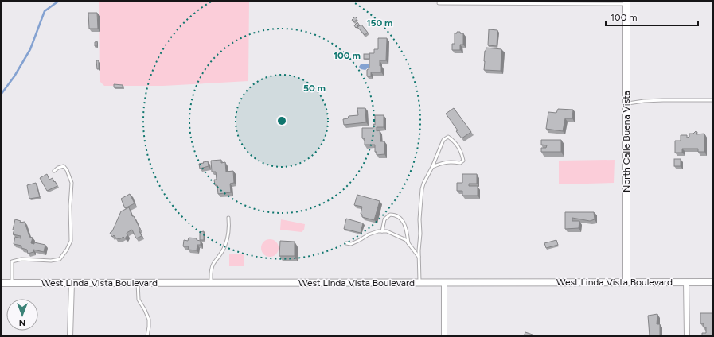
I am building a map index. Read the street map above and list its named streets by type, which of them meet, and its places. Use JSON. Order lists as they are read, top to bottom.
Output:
{
  "streets": {
    "street": ["North Calle Buena Vista", "West Linda Vista Boulevard"]
  },
  "crossings": [
    ["North Calle Buena Vista", "West Linda Vista Boulevard"]
  ],
  "scale_bar": "100 m",
  "north": "bottom",
  "rings": ["150 m", "100 m", "50 m"]
}
